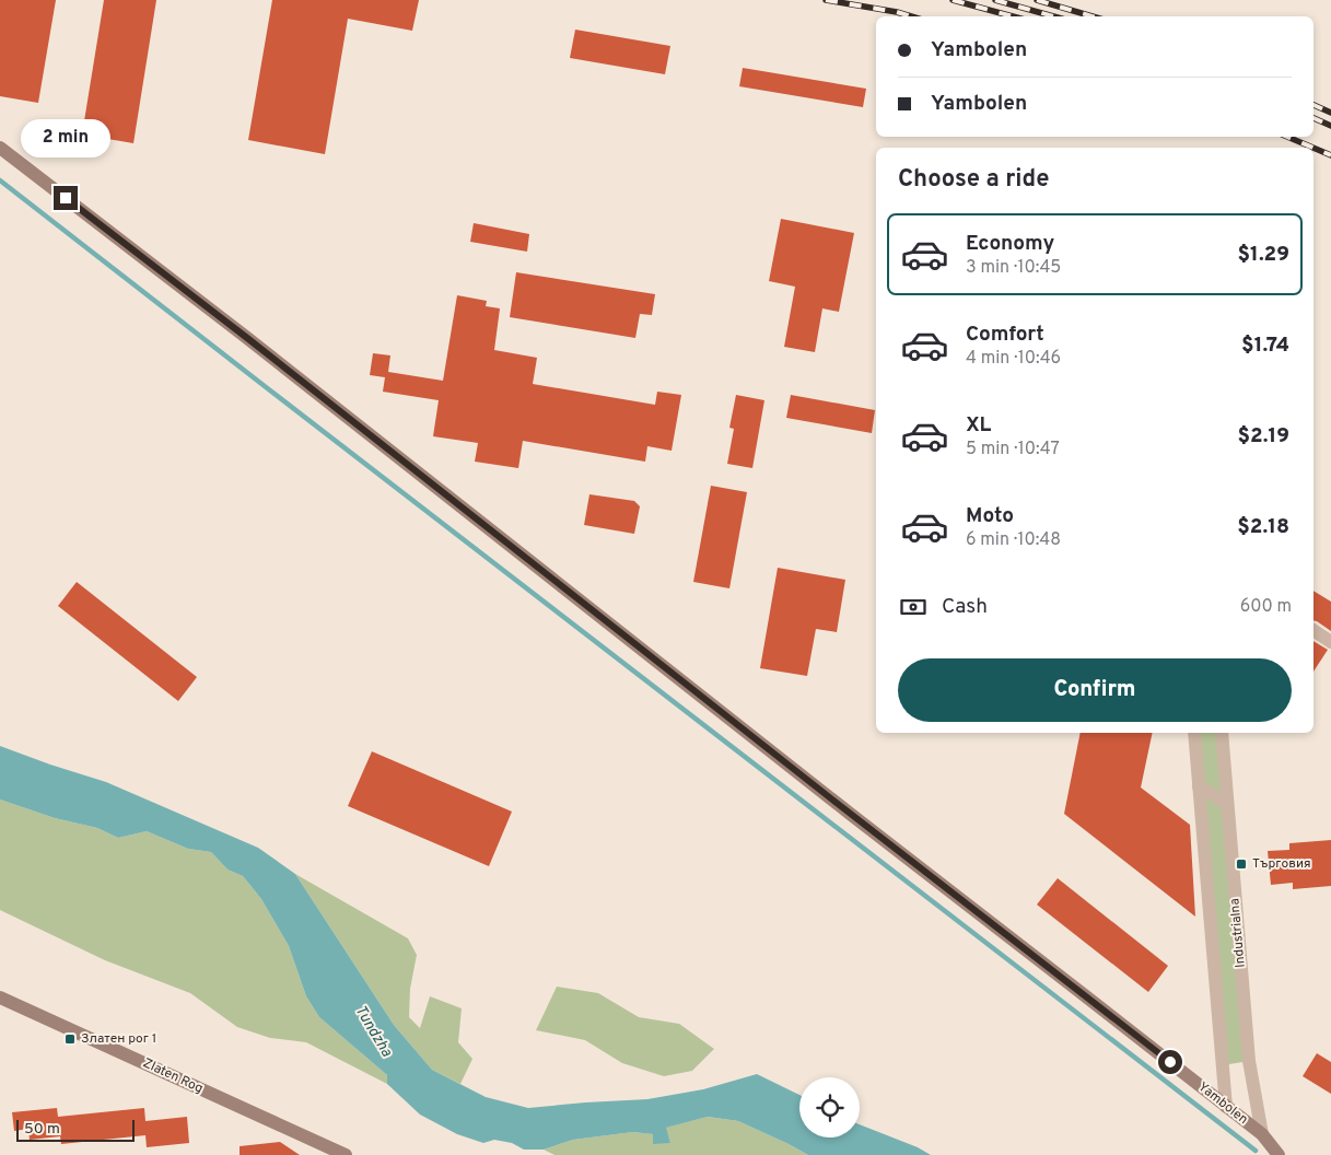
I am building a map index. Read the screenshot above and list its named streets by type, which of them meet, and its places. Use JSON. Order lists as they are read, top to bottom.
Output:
{
  "streets": {
    "main road": ["Zlaten Rog", "Yambolen"],
    "street": ["Industrialna"]
  },
  "crossings": [
    ["Industrialna", "Yambolen"]
  ],
  "water": ["Tundzha"],
  "places": {
    "transit": ["Търговия", "Златен рог 1"]
  },
  "scale_bar": "50 m",
  "page": {
    "banner": ["Yambolen", "Yambolen"],
    "bubble": "2 min",
    "heading": "Choose a ride",
    "list": [
      {
        "name": "Economy",
        "note": "3 min · 10:45",
        "value": "$1.29"
      },
      {
        "name": "Comfort",
        "note": "4 min · 10:46",
        "value": "$1.74"
      },
      {
        "name": "XL",
        "note": "5 min · 10:47",
        "value": "$2.19"
      },
      {
        "name": "Moto",
        "note": "6 min · 10:48",
        "value": "$2.18"
      }
    ],
    "pay": ["Cash", "600 m"],
    "buttons": "Confirm",
    "scale": "50 m"
  }
}
